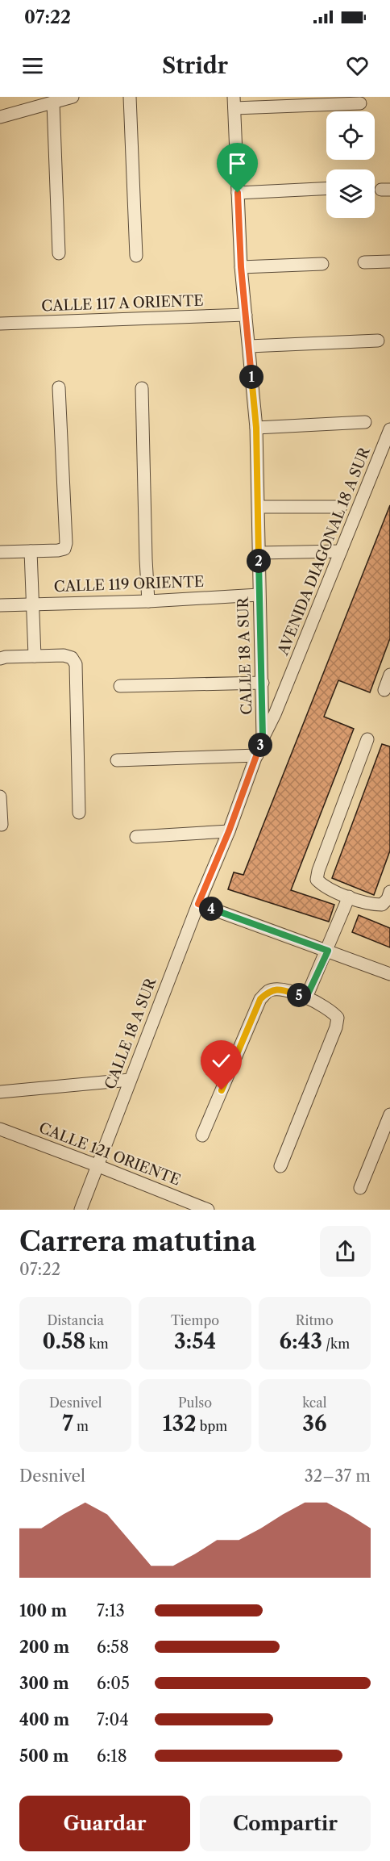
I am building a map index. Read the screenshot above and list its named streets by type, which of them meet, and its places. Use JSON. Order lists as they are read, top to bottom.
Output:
{
  "streets": {
    "street": [
      "CALLE 117 A ORIENTE",
      "AVENIDA DIAGONAL 18 A SUR",
      "CALLE 119 ORIENTE",
      "CALLE 18 A SUR",
      "CALLE 121 ORIENTE"
    ]
  },
  "crossings": [
    ["CALLE 117 A ORIENTE", "CALLE 18 A SUR"],
    ["AVENIDA DIAGONAL 18 A SUR", "CALLE 18 A SUR"],
    ["CALLE 119 ORIENTE", "CALLE 18 A SUR"],
    ["CALLE 18 A SUR", "CALLE 121 ORIENTE"]
  ],
  "page": {
    "status": "07:22",
    "header": "Stridr",
    "pins": [
      "1",
      "2",
      "3",
      "4",
      "5"
    ],
    "heading": ["Carrera matutina", "07:22"],
    "stats": [
      ["Distancia", "0.58 km"],
      ["Tiempo", "3:54"],
      ["Ritmo", "6:43 /km"],
      ["Desnivel", "7 m"],
      ["Pulso", "132 bpm"],
      ["kcal", "36"]
    ],
    "chart": ["Desnivel", "32–37 m"],
    "list": [
      {
        "name": "100 m",
        "note": "7:13"
      },
      {
        "name": "200 m",
        "note": "6:58"
      },
      {
        "name": "300 m",
        "note": "6:05"
      },
      {
        "name": "400 m",
        "note": "7:04"
      },
      {
        "name": "500 m",
        "note": "6:18"
      }
    ],
    "buttons": ["Guardar", "Compartir"]
  }
}
